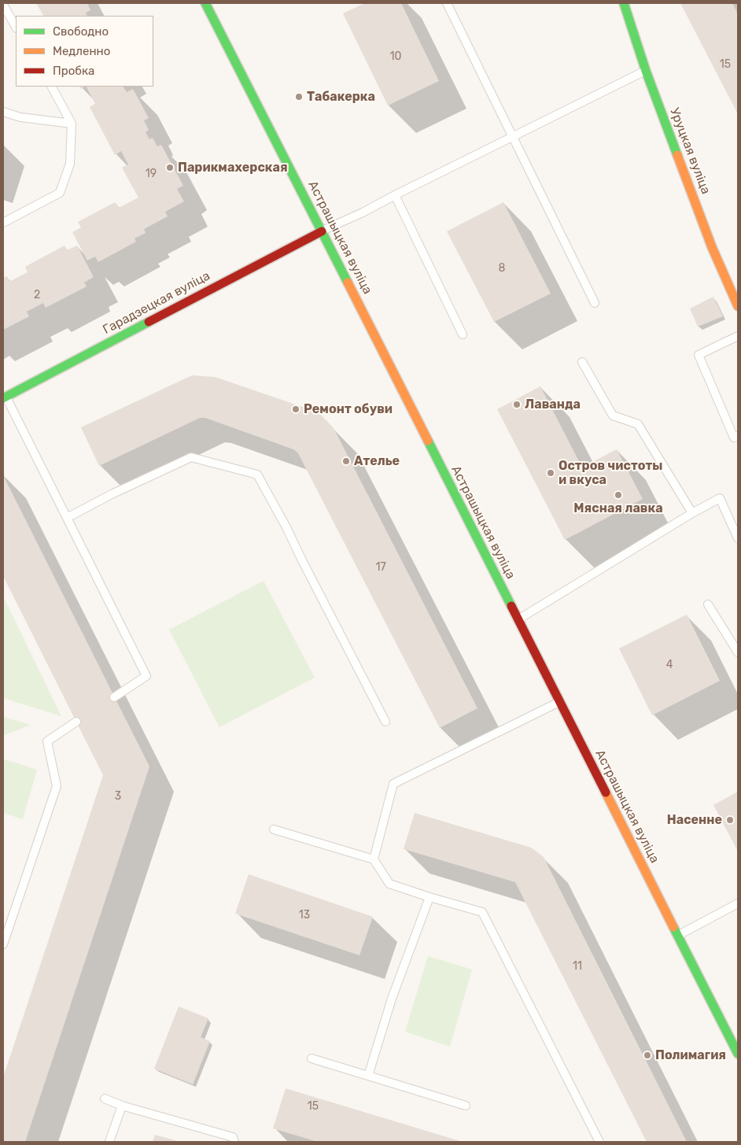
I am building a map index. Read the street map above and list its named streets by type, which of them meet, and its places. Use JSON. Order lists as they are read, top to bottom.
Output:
{
  "streets": {
    "main road": ["Уруцкая вуліца", "Астрашыцкая вуліца", "Гарадзецкая вуліца"]
  },
  "crossings": [
    ["Астрашыцкая вуліца", "Гарадзецкая вуліца"]
  ],
  "places": [
    "Табакерка",
    "Парикмахерская",
    "Лаванда",
    "Ремонт обуви",
    "Ателье",
    "Остров чистоты и вкуса",
    "Мясная лавка",
    "Насенне",
    "Полимагия"
  ],
  "house_numbers": [
    "10",
    "15",
    "19",
    "8",
    "2",
    "17",
    "4",
    "3",
    "13",
    "11",
    "15"
  ],
  "legend": ["Свободно", "Медленно", "Пробка"]
}
